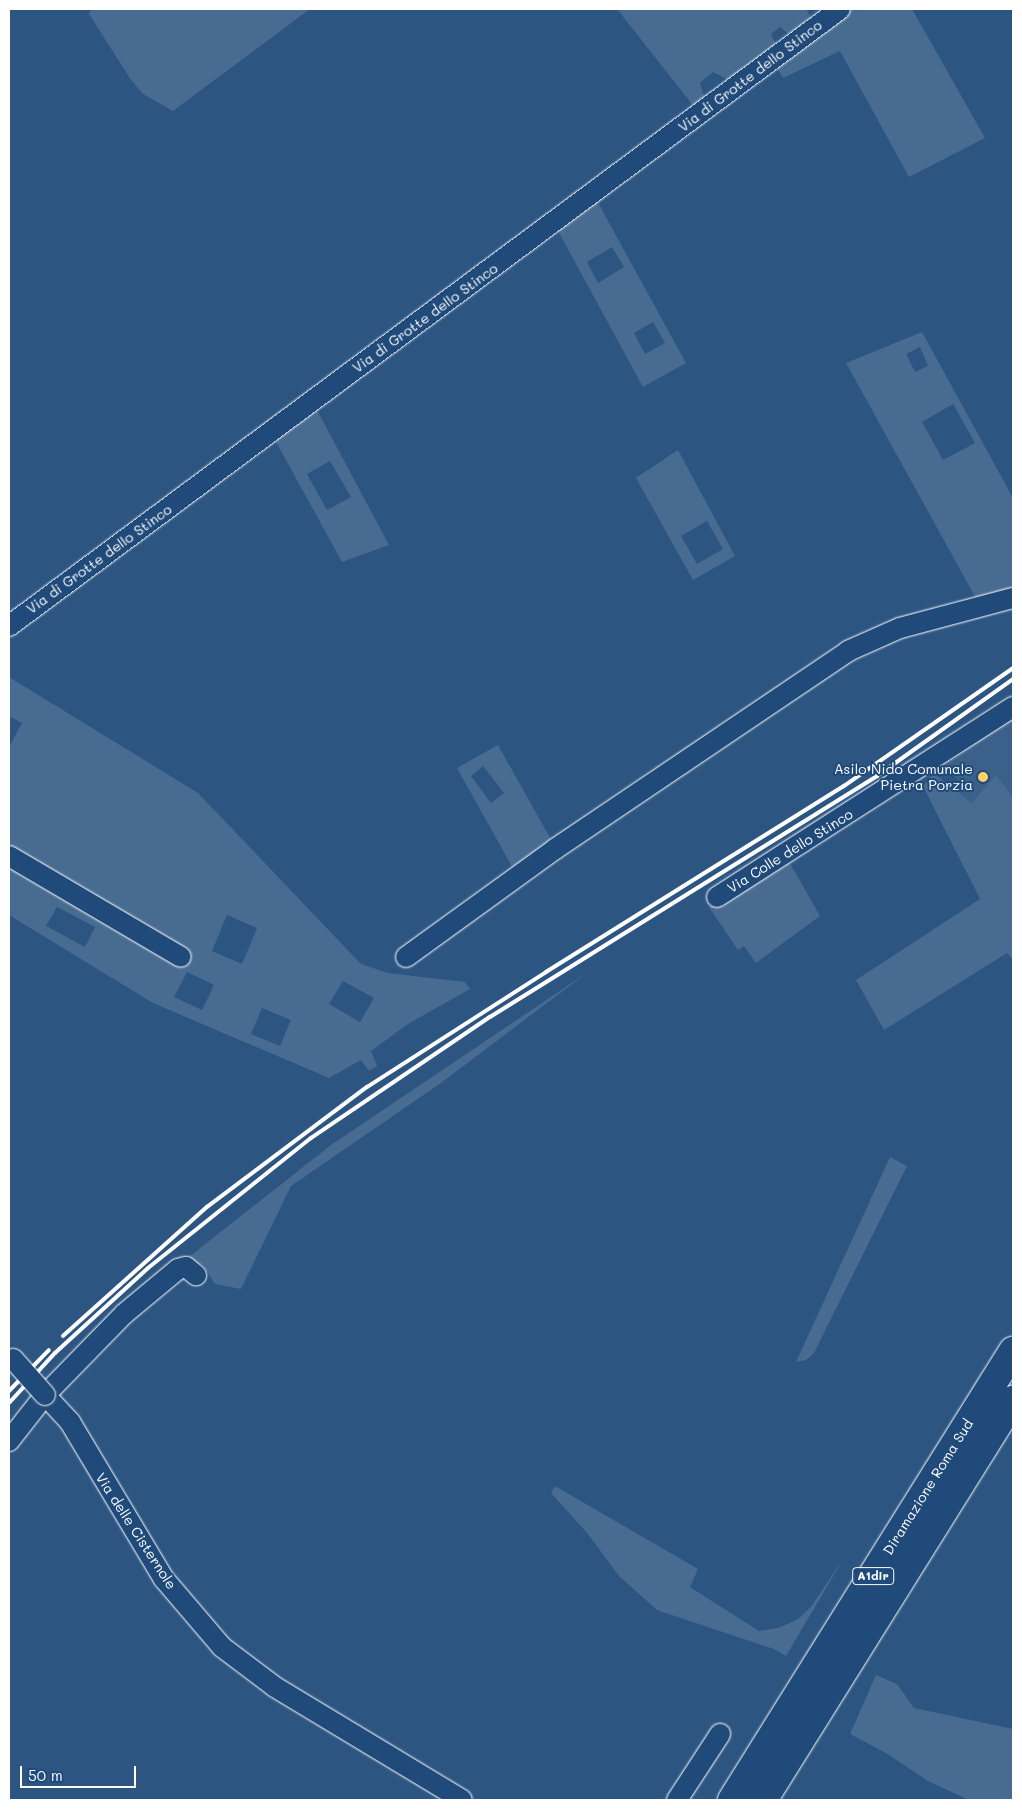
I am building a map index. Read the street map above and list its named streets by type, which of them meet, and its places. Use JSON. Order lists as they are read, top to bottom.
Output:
{
  "streets": {
    "highway": ["Diramazione Roma Sud", "A1dir"],
    "street": ["Via di Grotte dello Stinco", "Via Colle dello Stinco", "Via delle Cisternole"]
  },
  "places": ["Asilo Nido Comunale Pietra Porzia"],
  "scale_bar": "50 m"
}
